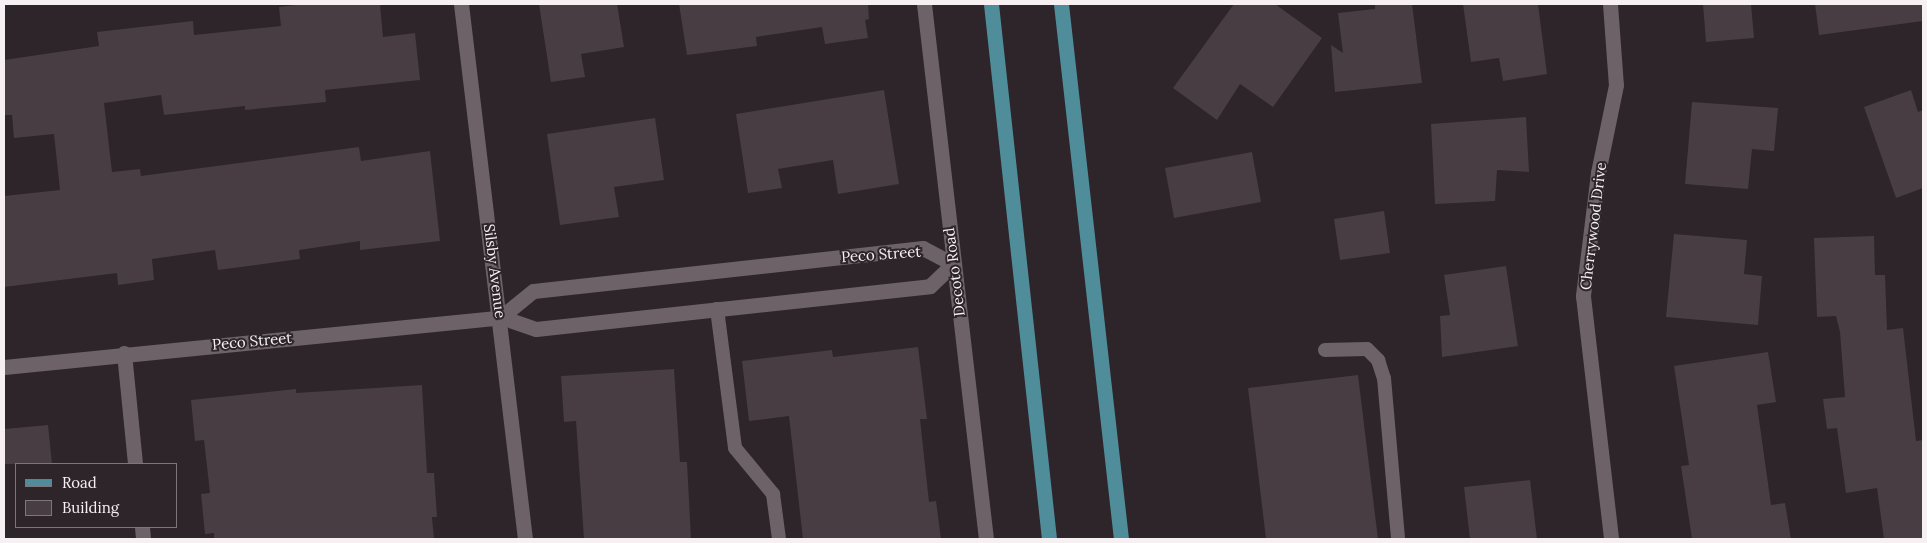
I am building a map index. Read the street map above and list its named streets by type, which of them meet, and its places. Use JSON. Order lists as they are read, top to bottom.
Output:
{
  "streets": {
    "street": [
      "Cherrywood Drive",
      "Peco Street",
      "Silsby Avenue",
      "Decoto Road"
    ]
  },
  "crossings": [
    ["Peco Street", "Silsby Avenue"],
    ["Peco Street", "Decoto Road"]
  ],
  "legend": ["Road", "Building"]
}
